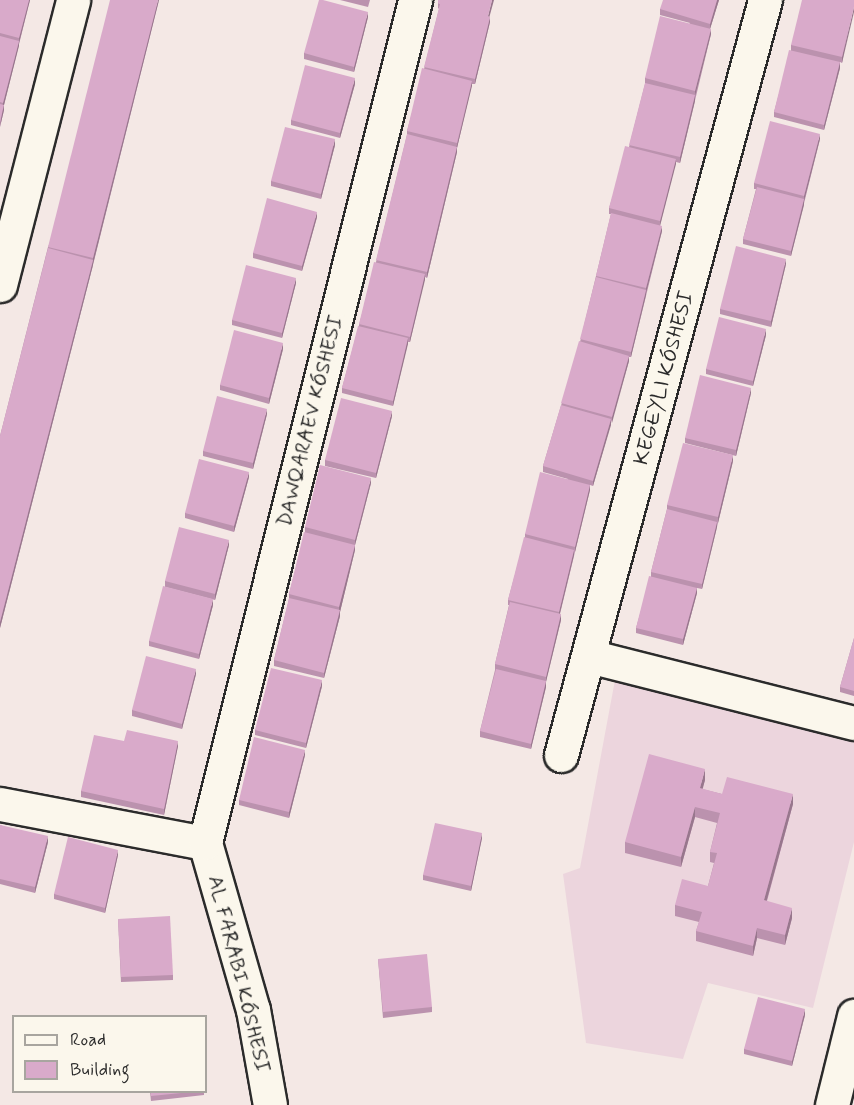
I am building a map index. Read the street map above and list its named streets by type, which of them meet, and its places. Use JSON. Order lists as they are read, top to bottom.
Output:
{
  "streets": {
    "street": ["KEGEYLI KÓSHESI", "DAWQARAEV KÓSHESI", "AL FARABI KÓSHESI"]
  },
  "crossings": [
    ["DAWQARAEV KÓSHESI", "AL FARABI KÓSHESI"]
  ],
  "legend": ["Road", "Building"]
}
